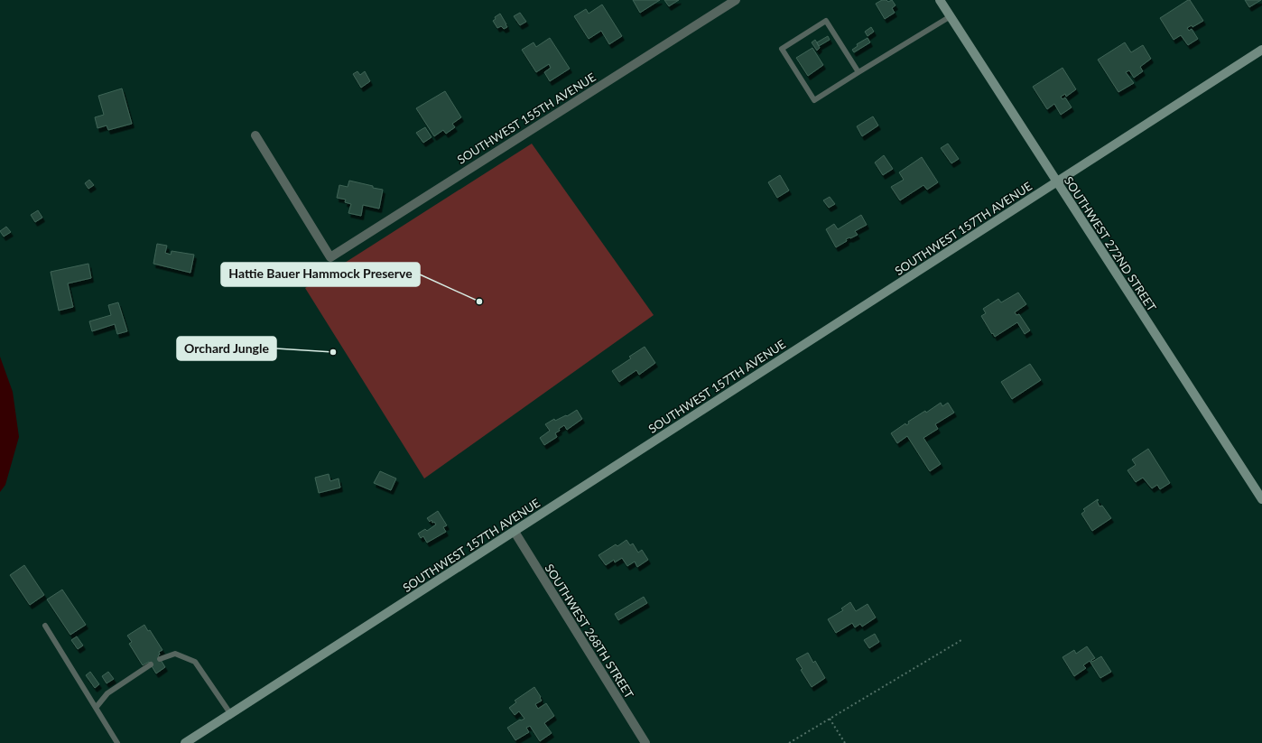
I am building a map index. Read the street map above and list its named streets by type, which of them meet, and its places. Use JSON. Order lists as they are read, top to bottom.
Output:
{
  "streets": {
    "street": [
      "SOUTHWEST 155TH AVENUE",
      "SOUTHWEST 157TH AVENUE",
      "SOUTHWEST 272ND STREET",
      "SOUTHWEST 268TH STREET"
    ]
  },
  "crossings": [
    ["SOUTHWEST 157TH AVENUE", "SOUTHWEST 272ND STREET"],
    ["SOUTHWEST 157TH AVENUE", "SOUTHWEST 268TH STREET"]
  ],
  "places": ["Hattie Bauer Hammock Preserve", "Orchard Jungle"]
}
